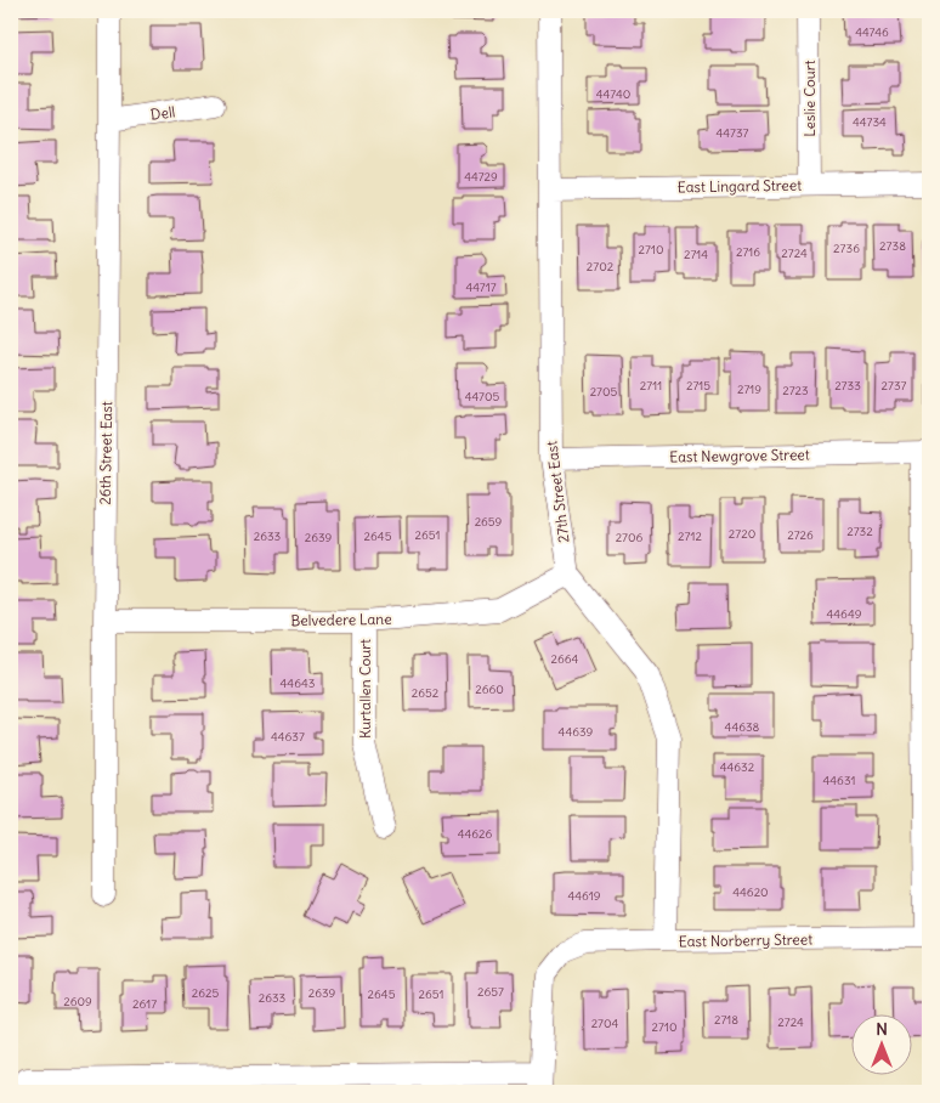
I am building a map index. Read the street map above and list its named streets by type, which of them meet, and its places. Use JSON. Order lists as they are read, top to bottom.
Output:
{
  "streets": {
    "street": [
      "Leslie Court",
      "Dell",
      "East Lingard Street",
      "26th Street East",
      "East Newgrove Street",
      "27th Street East",
      "Belvedere Lane",
      "Kurtallen Court",
      "East Norberry Street"
    ]
  },
  "crossings": [
    ["Leslie Court", "East Lingard Street"],
    ["Dell", "26th Street East"],
    ["East Lingard Street", "27th Street East"],
    ["26th Street East", "Belvedere Lane"],
    ["East Newgrove Street", "27th Street East"],
    ["27th Street East", "Belvedere Lane"],
    ["Belvedere Lane", "Kurtallen Court"]
  ],
  "house_numbers": [
    "44746",
    "44740",
    "44734",
    "44737",
    "44729",
    "2738",
    "2736",
    "2710",
    "2716",
    "2724",
    "2714",
    "2702",
    "44717",
    "2711",
    "2715",
    "2733",
    "2737",
    "2719",
    "2723",
    "2705",
    "44705",
    "2659",
    "2732",
    "2720",
    "2651",
    "2726",
    "2633",
    "2645",
    "2712",
    "2639",
    "2706",
    "44649",
    "2664",
    "44643",
    "2660",
    "2652",
    "44638",
    "44639",
    "44637",
    "44632",
    "44631",
    "44626",
    "44620",
    "44619",
    "2657",
    "2625",
    "2639",
    "2645",
    "2651",
    "2633",
    "2609",
    "2617",
    "2718",
    "2724",
    "2704",
    "2710"
  ],
  "north": "top"
}
